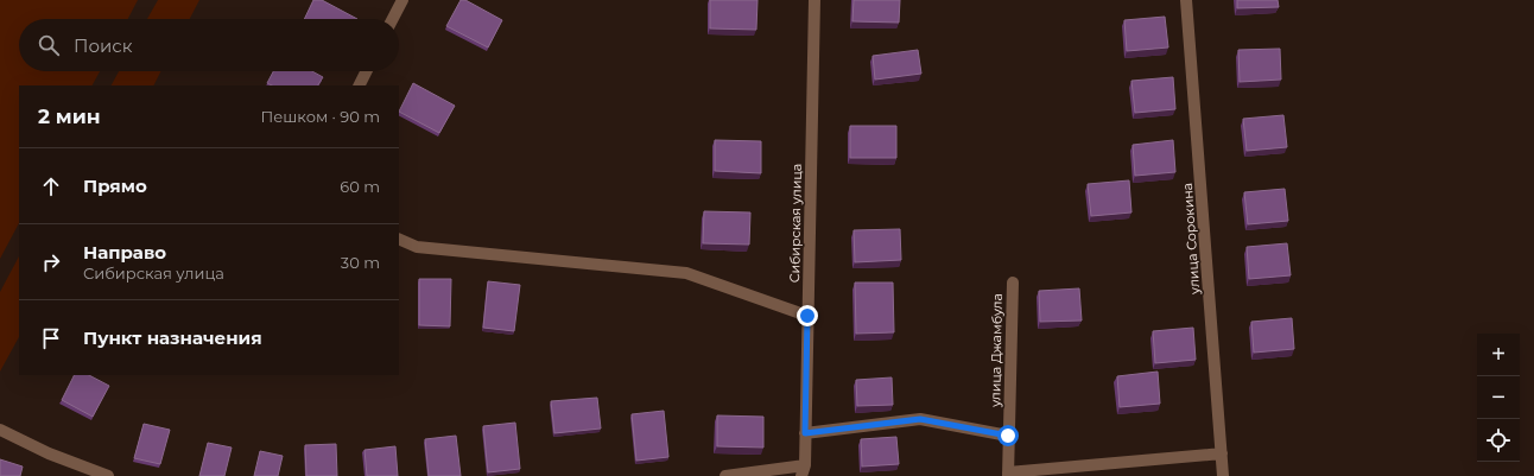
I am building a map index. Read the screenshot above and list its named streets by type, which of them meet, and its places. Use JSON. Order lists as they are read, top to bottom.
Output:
{
  "streets": {
    "street": ["Сибирская улица", "улица Сорокина", "улица Джамбула"]
  },
  "page": {
    "search": "Поиск",
    "heading": ["2 мин", "Пешком · 90 m"],
    "list": [
      ["Прямо", "60 m"],
      ["Направо", "Сибирская улица", "30 m"],
      "Пункт назначения"
    ],
    "map_buttons": ["+", "−"]
  }
}
